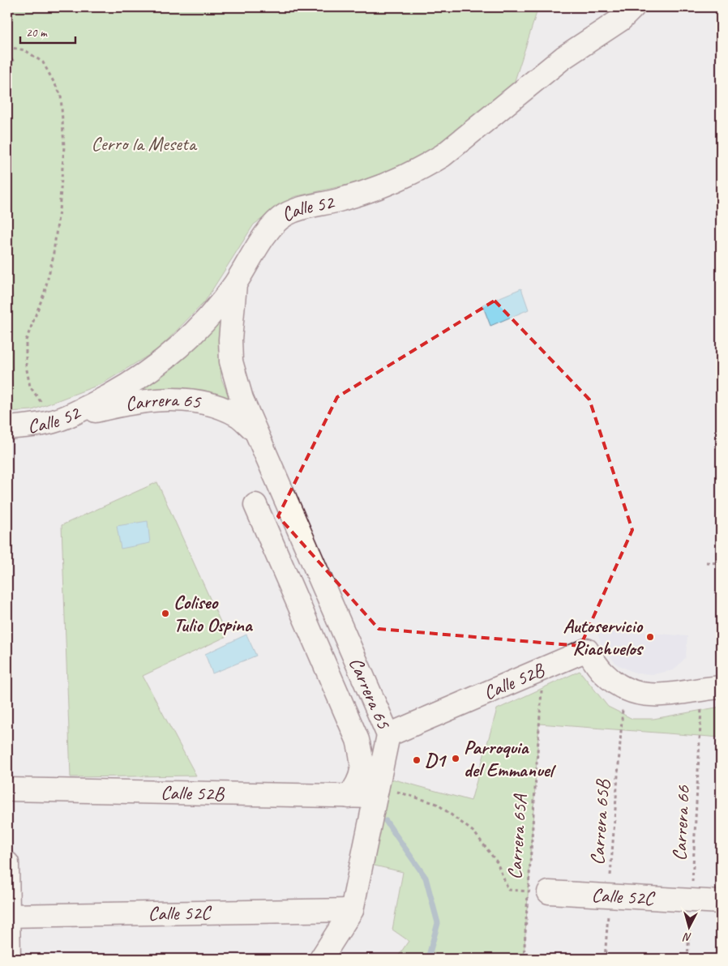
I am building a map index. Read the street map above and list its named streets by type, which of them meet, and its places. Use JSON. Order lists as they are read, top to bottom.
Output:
{
  "streets": {
    "street": [
      "Calle 52",
      "Carrera 65",
      "Calle 52B",
      "Calle 52C"
    ],
    "path": ["Carrera 65B", "Carrera 66", "Carrera 65A"]
  },
  "crossings": [
    ["Calle 52", "Carrera 65"],
    ["Carrera 65", "Calle 52B"],
    ["Carrera 65", "Calle 52C"],
    ["Calle 52B", "Carrera 65B"],
    ["Calle 52B", "Carrera 66"],
    ["Calle 52B", "Carrera 65A"],
    ["Carrera 65B", "Calle 52C"],
    ["Carrera 66", "Calle 52C"],
    ["Carrera 65A", "Calle 52C"]
  ],
  "parks": ["Cerro la Meseta"],
  "places": [
    "Coliseo Tulio Ospina",
    "Autoservicio Riachuelos",
    "Parroquia del Emmanuel",
    "D1"
  ],
  "scale_bar": "20 m",
  "north": "bottom"
}
